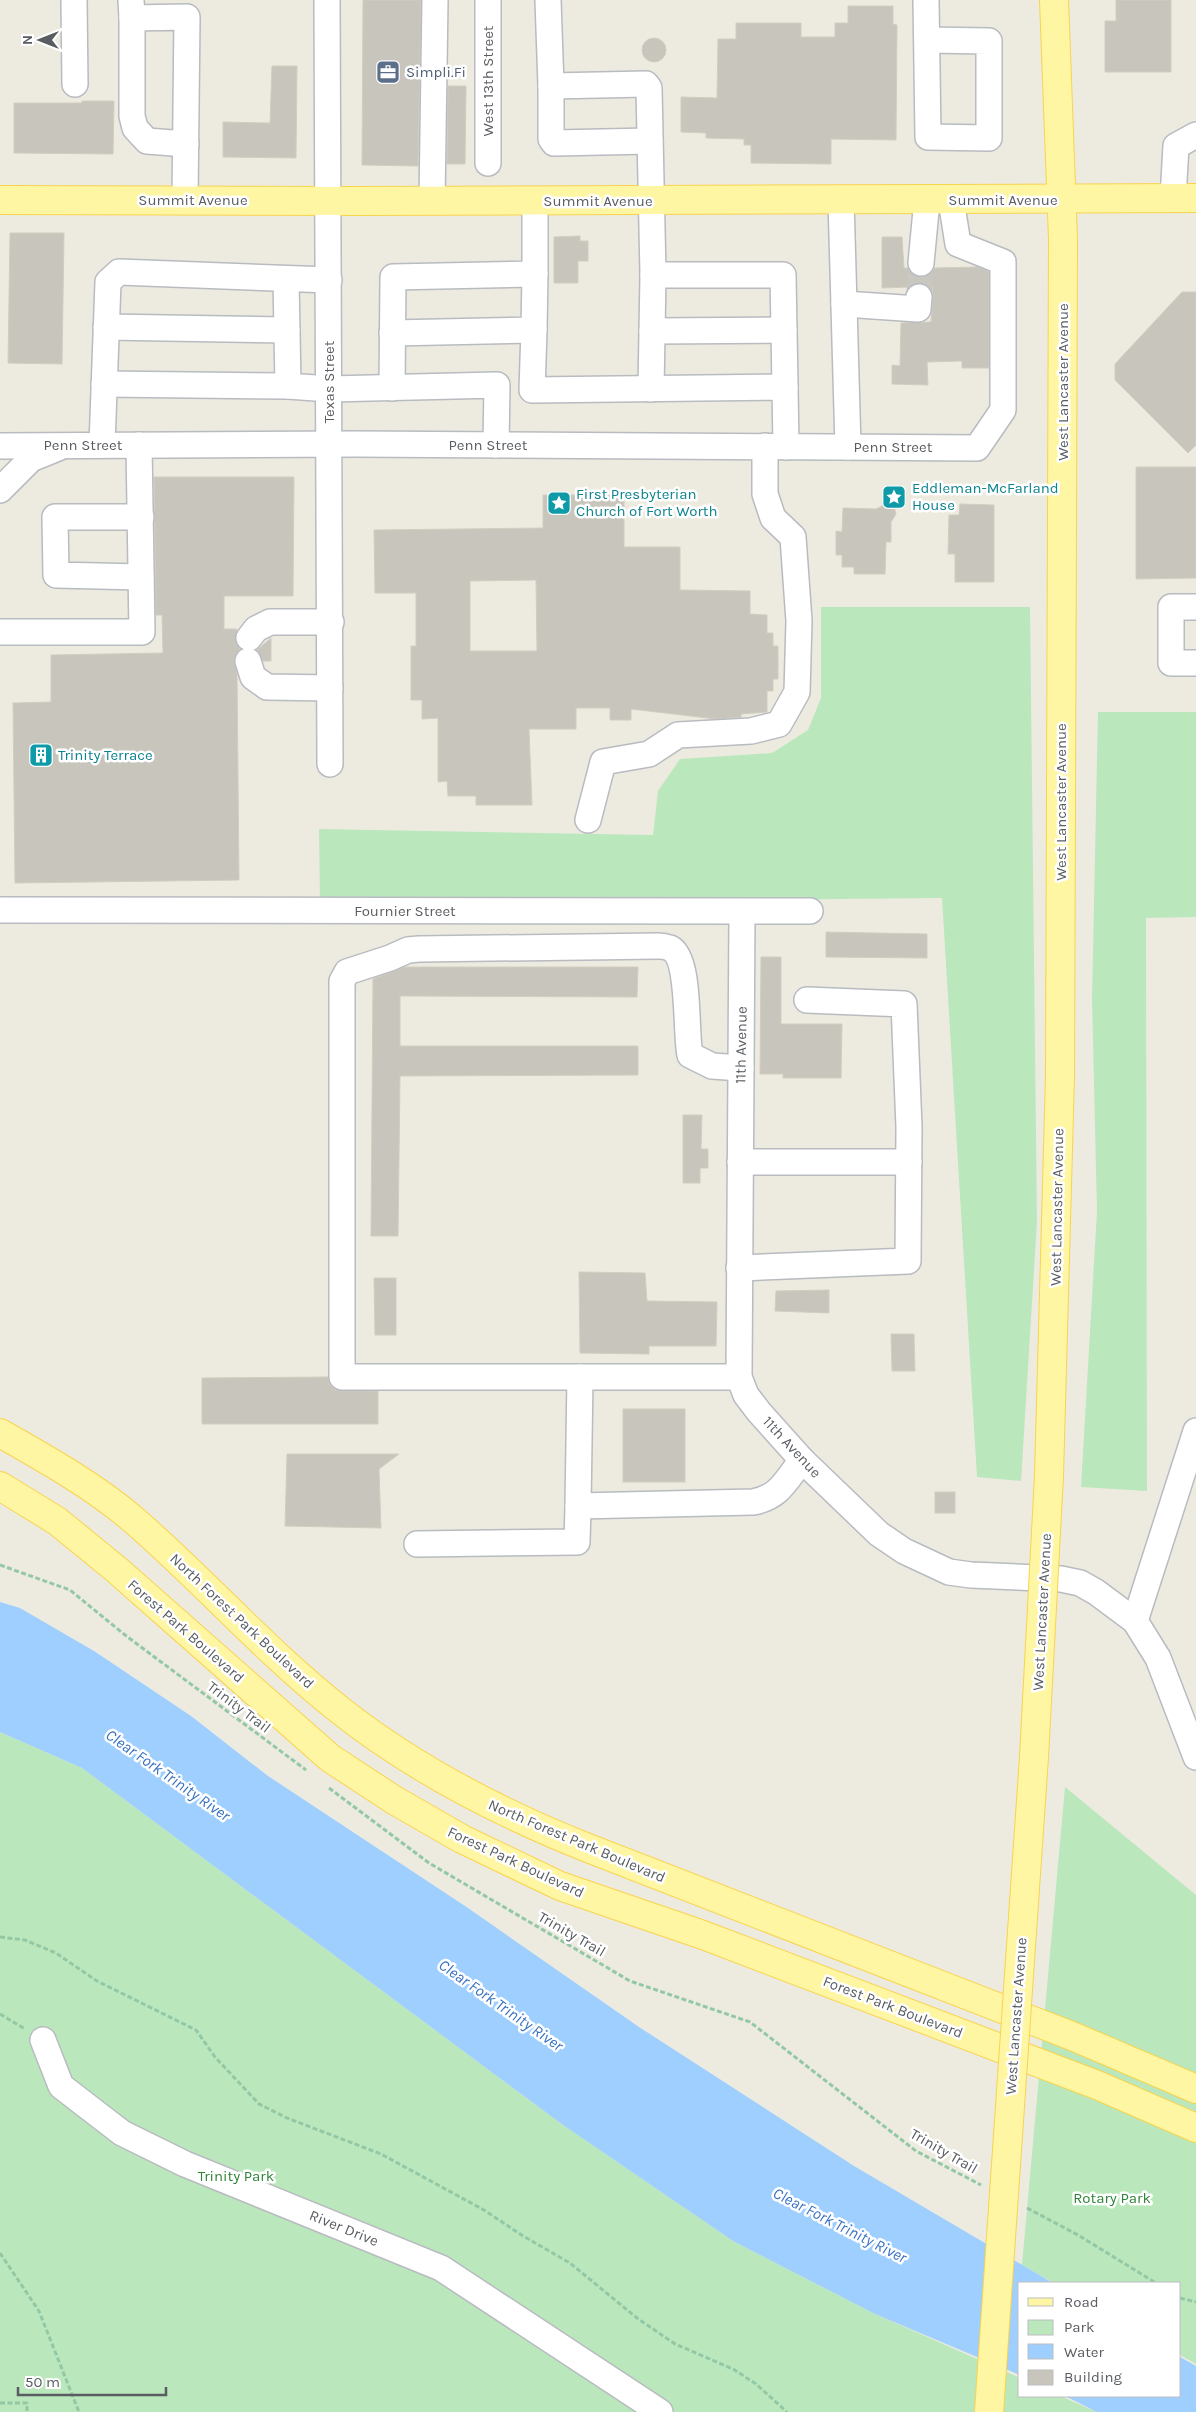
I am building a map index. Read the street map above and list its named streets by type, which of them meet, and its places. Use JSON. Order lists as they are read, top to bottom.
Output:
{
  "streets": {
    "main road": [
      "Summit Avenue",
      "West Lancaster Avenue",
      "North Forest Park Boulevard",
      "Forest Park Boulevard"
    ],
    "street": [
      "West 13th Street",
      "Texas Street",
      "Penn Street",
      "Fournier Street",
      "11th Avenue",
      "River Drive"
    ],
    "path": ["Trinity Trail"]
  },
  "crossings": [
    ["Summit Avenue", "Texas Street"],
    ["Summit Avenue", "West Lancaster Avenue"],
    ["Summit Avenue", "Penn Street"],
    ["Texas Street", "Penn Street"],
    ["Fournier Street", "11th Avenue"]
  ],
  "water": ["Clear Fork Trinity River"],
  "parks": ["Trinity Park", "Rotary Park"],
  "places": {
    "office": ["Simpli.Fi"],
    "place": ["Eddleman-McFarland House", "First Presbyterian Church of Fort Worth"],
    "building": ["Trinity Terrace"]
  },
  "legend": [
    "Road",
    "Park",
    "Water",
    "Building"
  ],
  "scale_bar": "50 m",
  "north": "left"
}
